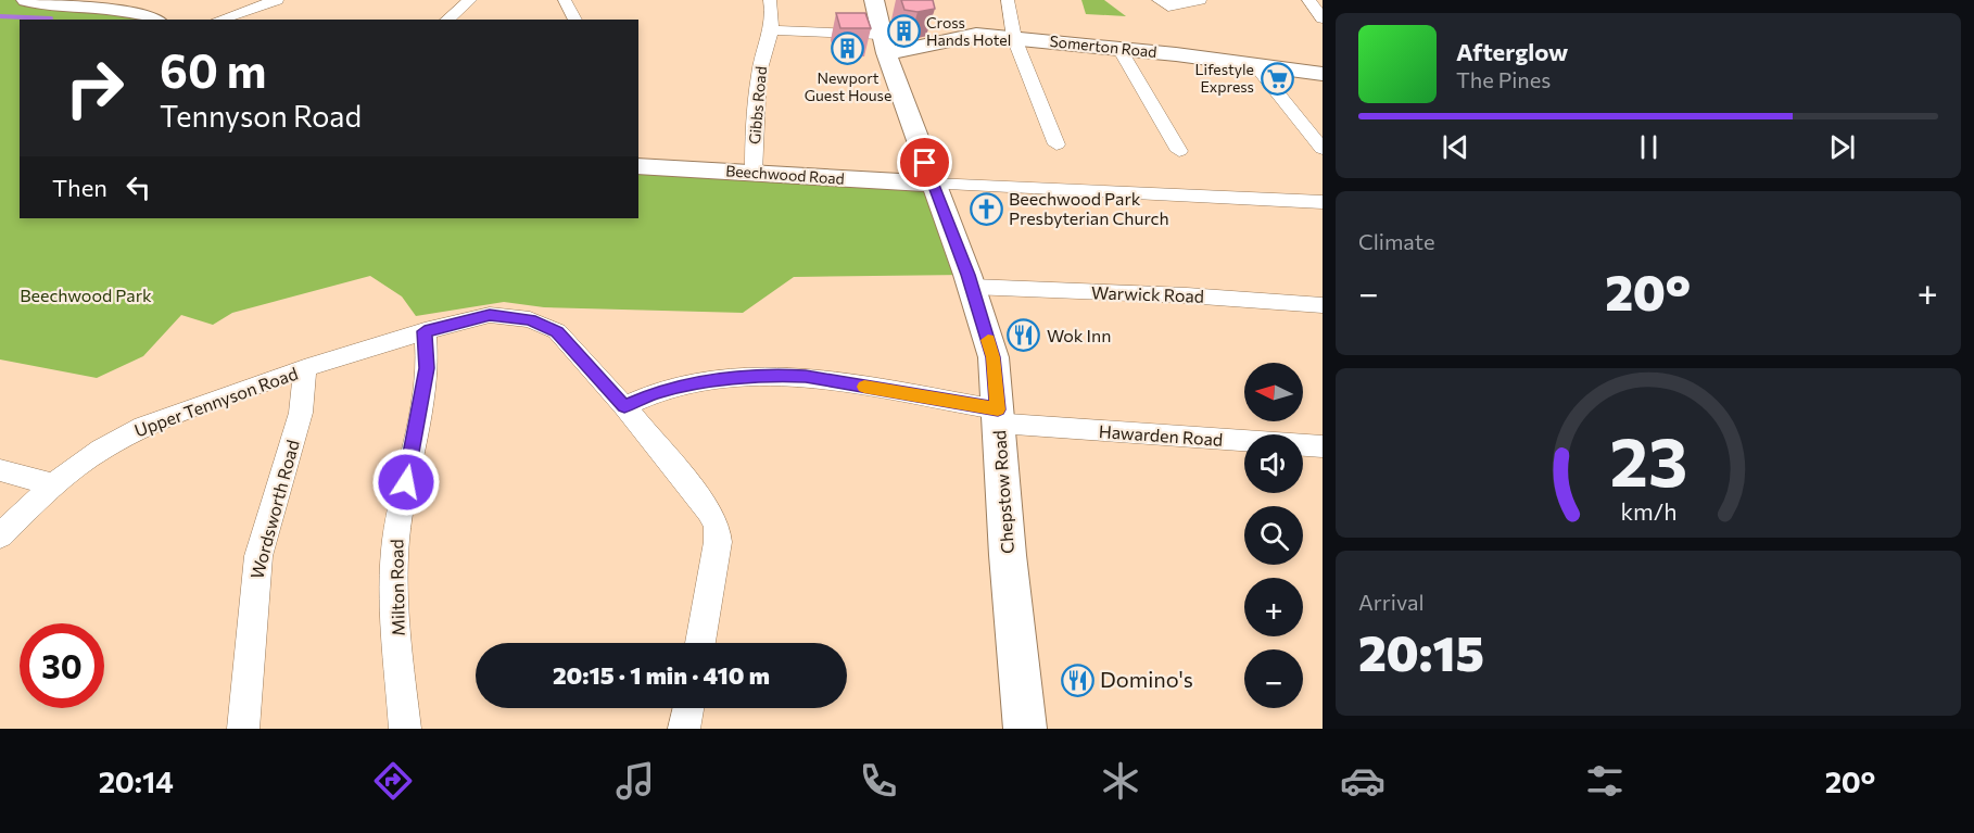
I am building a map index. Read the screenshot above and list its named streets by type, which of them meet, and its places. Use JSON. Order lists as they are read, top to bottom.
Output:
{
  "streets": {
    "street": [
      "Somerton Road",
      "Gibbs Road",
      "Beechwood Road",
      "Warwick Road",
      "Upper Tennyson Road",
      "Hawarden Road",
      "Chepstow Road",
      "Wordsworth Road",
      "Milton Road"
    ]
  },
  "crossings": [
    ["Somerton Road", "Chepstow Road"],
    ["Gibbs Road", "Beechwood Road"],
    ["Beechwood Road", "Chepstow Road"],
    ["Warwick Road", "Chepstow Road"],
    ["Upper Tennyson Road", "Hawarden Road"],
    ["Upper Tennyson Road", "Wordsworth Road"],
    ["Upper Tennyson Road", "Milton Road"],
    ["Hawarden Road", "Chepstow Road"]
  ],
  "parks": ["Beechwood Park"],
  "places": {
    "building": ["Cross Hands Hotel", "Newport Guest House"],
    "supermarket": ["Lifestyle Express"],
    "church": ["Beechwood Park Presbyterian Church"],
    "restaurant": ["Wok Inn", "Domino's"]
  },
  "north": "left",
  "page": {
    "turn": ["60 m", "Tennyson Road"],
    "song": ["Afterglow", "The Pines"],
    "then": "Then",
    "tile": [
      "Climate",
      ["Arrival", "20:15"]
    ],
    "heat": ["−", "20°", "+"],
    "map_buttons": ["+", "−"],
    "limit": "30",
    "trip": "20:15 · 1 min · 410 m",
    "tabs": ["20:14", "20°"],
    "gauge": ["23", "km/h"]
  }
}
